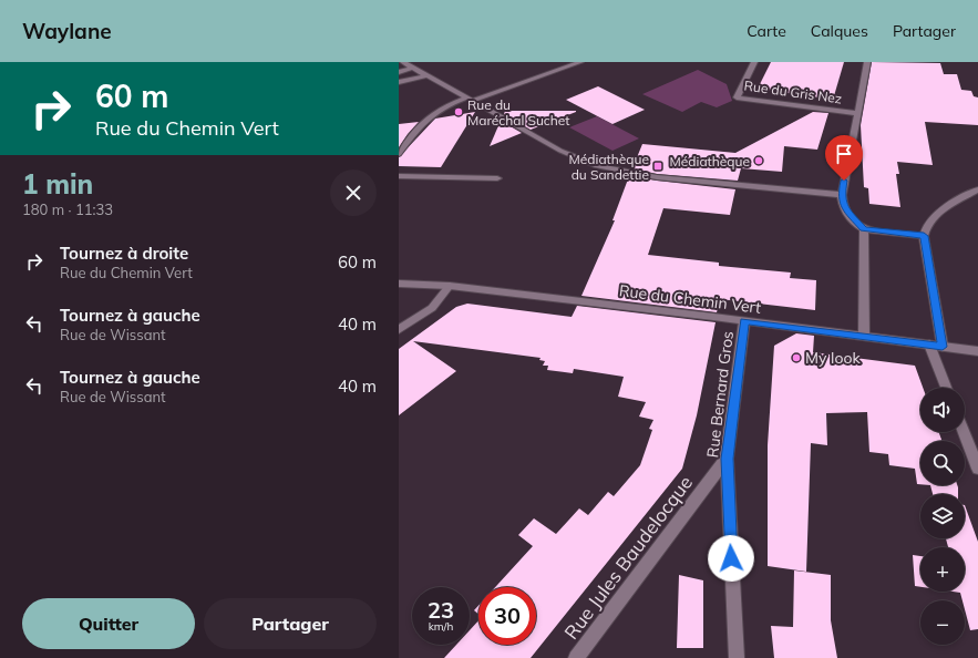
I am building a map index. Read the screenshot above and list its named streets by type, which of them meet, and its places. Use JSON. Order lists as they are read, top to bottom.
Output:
{
  "streets": {
    "street": [
      "Rue du Gris Nez",
      "Rue du Chemin Vert",
      "Rue Bernard Gros",
      "Rue Jules Baudelocque"
    ]
  },
  "crossings": [
    ["Rue du Chemin Vert", "Rue Bernard Gros"],
    ["Rue Bernard Gros", "Rue Jules Baudelocque"]
  ],
  "places": {
    "other": ["Rue du Maréchal Suchet", "Médiathèque", "My look"],
    "transit": ["Médiathèque du Sandettie"]
  },
  "page": {
    "header": "Waylane",
    "nav": ["Carte", "Calques", "Partager"],
    "turn": ["60 m", "Rue du Chemin Vert"],
    "heading": ["1 min", "180 m · 11:33"],
    "list": [
      {
        "name": "Tournez à droite",
        "note": "Rue du Chemin Vert",
        "value": "60 m"
      },
      {
        "name": "Tournez à gauche",
        "note": "Rue de Wissant",
        "value": "40 m"
      },
      {
        "name": "Tournez à gauche",
        "note": "Rue de Wissant",
        "value": "40 m"
      }
    ],
    "map_buttons": ["+", "−"],
    "speed": "23 km/h",
    "limit": "30",
    "buttons": ["Quitter", "Partager"]
  }
}
